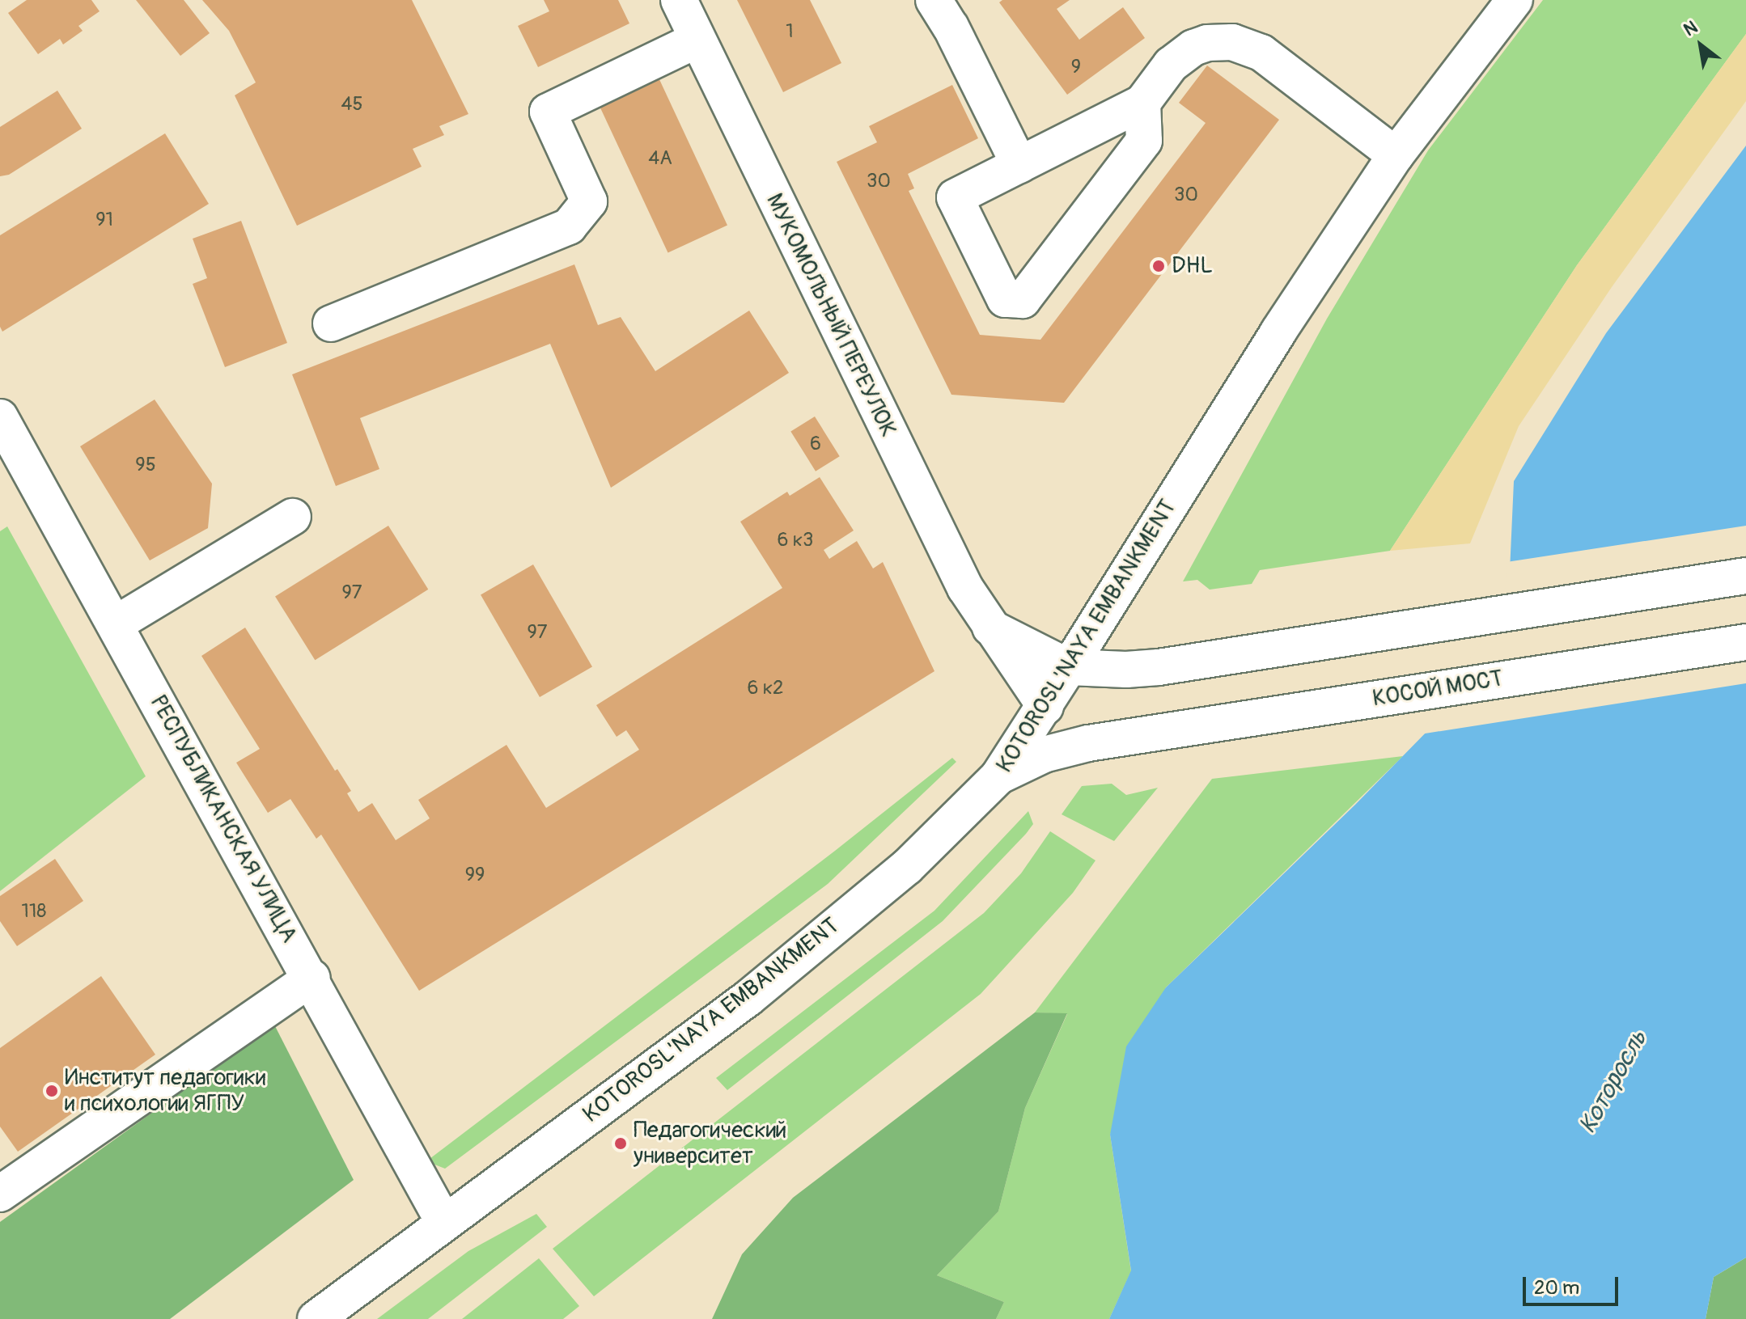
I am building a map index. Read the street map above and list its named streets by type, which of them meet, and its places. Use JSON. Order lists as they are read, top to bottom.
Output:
{
  "streets": {
    "street": [
      "МУКОМОЛЬНЫЙ ПЕРЕУЛОК",
      "KOTOROSL'NAYA EMBANKMENT",
      "КОСОЙ МОСТ",
      "РЕСПУБЛИКАНСКАЯ УЛИЦА"
    ]
  },
  "crossings": [
    ["МУКОМОЛЬНЫЙ ПЕРЕУЛОК", "KOTOROSL'NAYA EMBANKMENT"],
    ["МУКОМОЛЬНЫЙ ПЕРЕУЛОК", "КОСОЙ МОСТ"],
    ["KOTOROSL'NAYA EMBANKMENT", "КОСОЙ МОСТ"],
    ["KOTOROSL'NAYA EMBANKMENT", "РЕСПУБЛИКАНСКАЯ УЛИЦА"]
  ],
  "water": ["Которосль"],
  "places": ["DHL", "Институт педагогики и психологии ЯГПУ", "Педагогический университет"],
  "house_numbers": [
    "1",
    "9",
    "45",
    "4А",
    "30",
    "30",
    "91",
    "6",
    "95",
    "6 к3",
    "97",
    "97",
    "6 к2",
    "99",
    "118"
  ],
  "scale_bar": "20 m",
  "north": "top left"
}
